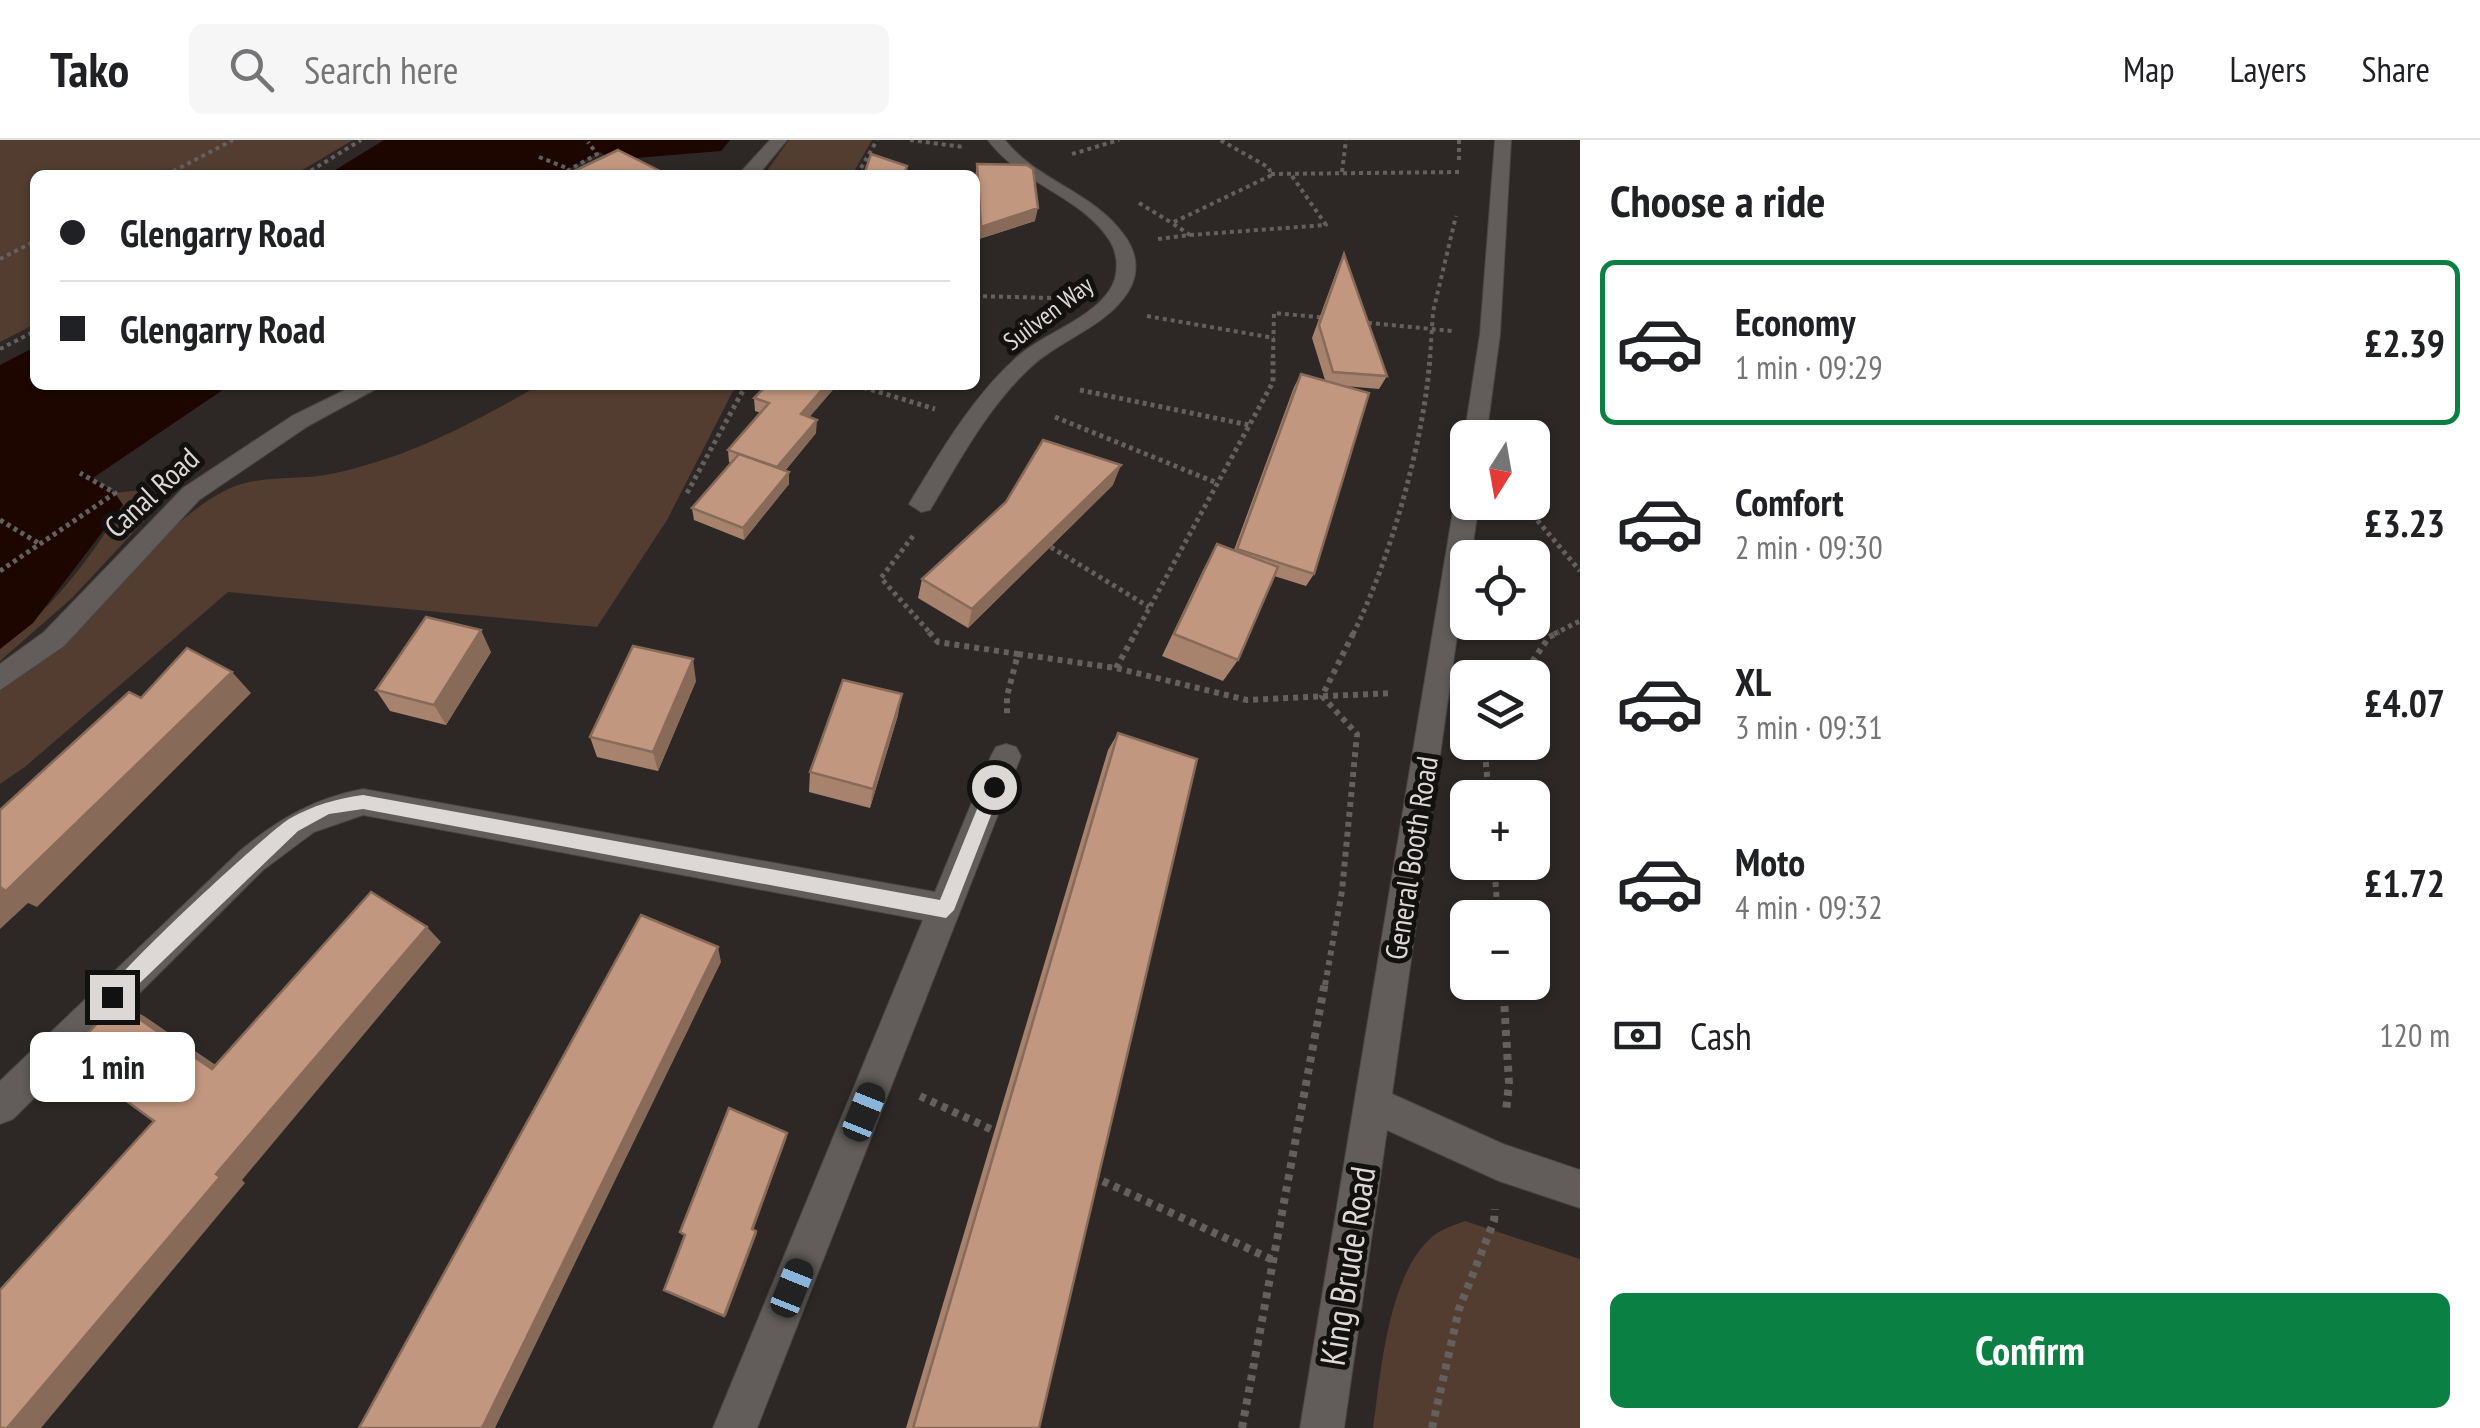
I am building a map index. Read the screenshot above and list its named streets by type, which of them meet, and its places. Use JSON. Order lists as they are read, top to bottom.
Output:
{
  "streets": {
    "street": [
      "Suilven Way",
      "Canal Road",
      "General Booth Road",
      "King Brude Road"
    ]
  },
  "crossings": [
    ["General Booth Road", "King Brude Road"]
  ],
  "north": "bottom",
  "page": {
    "header": "Tako",
    "search": "Search here",
    "nav": ["Map", "Layers", "Share"],
    "heading": "Choose a ride",
    "banner": ["Glengarry Road", "Glengarry Road"],
    "list": [
      {
        "name": "Economy",
        "note": "1 min · 09:29",
        "value": "£2.39"
      },
      {
        "name": "Comfort",
        "note": "2 min · 09:30",
        "value": "£3.23"
      },
      {
        "name": "XL",
        "note": "3 min · 09:31",
        "value": "£4.07"
      },
      {
        "name": "Moto",
        "note": "4 min · 09:32",
        "value": "£1.72"
      }
    ],
    "map_buttons": ["+", "−"],
    "pay": ["Cash", "120 m"],
    "bubble": "1 min",
    "buttons": "Confirm"
  }
}
